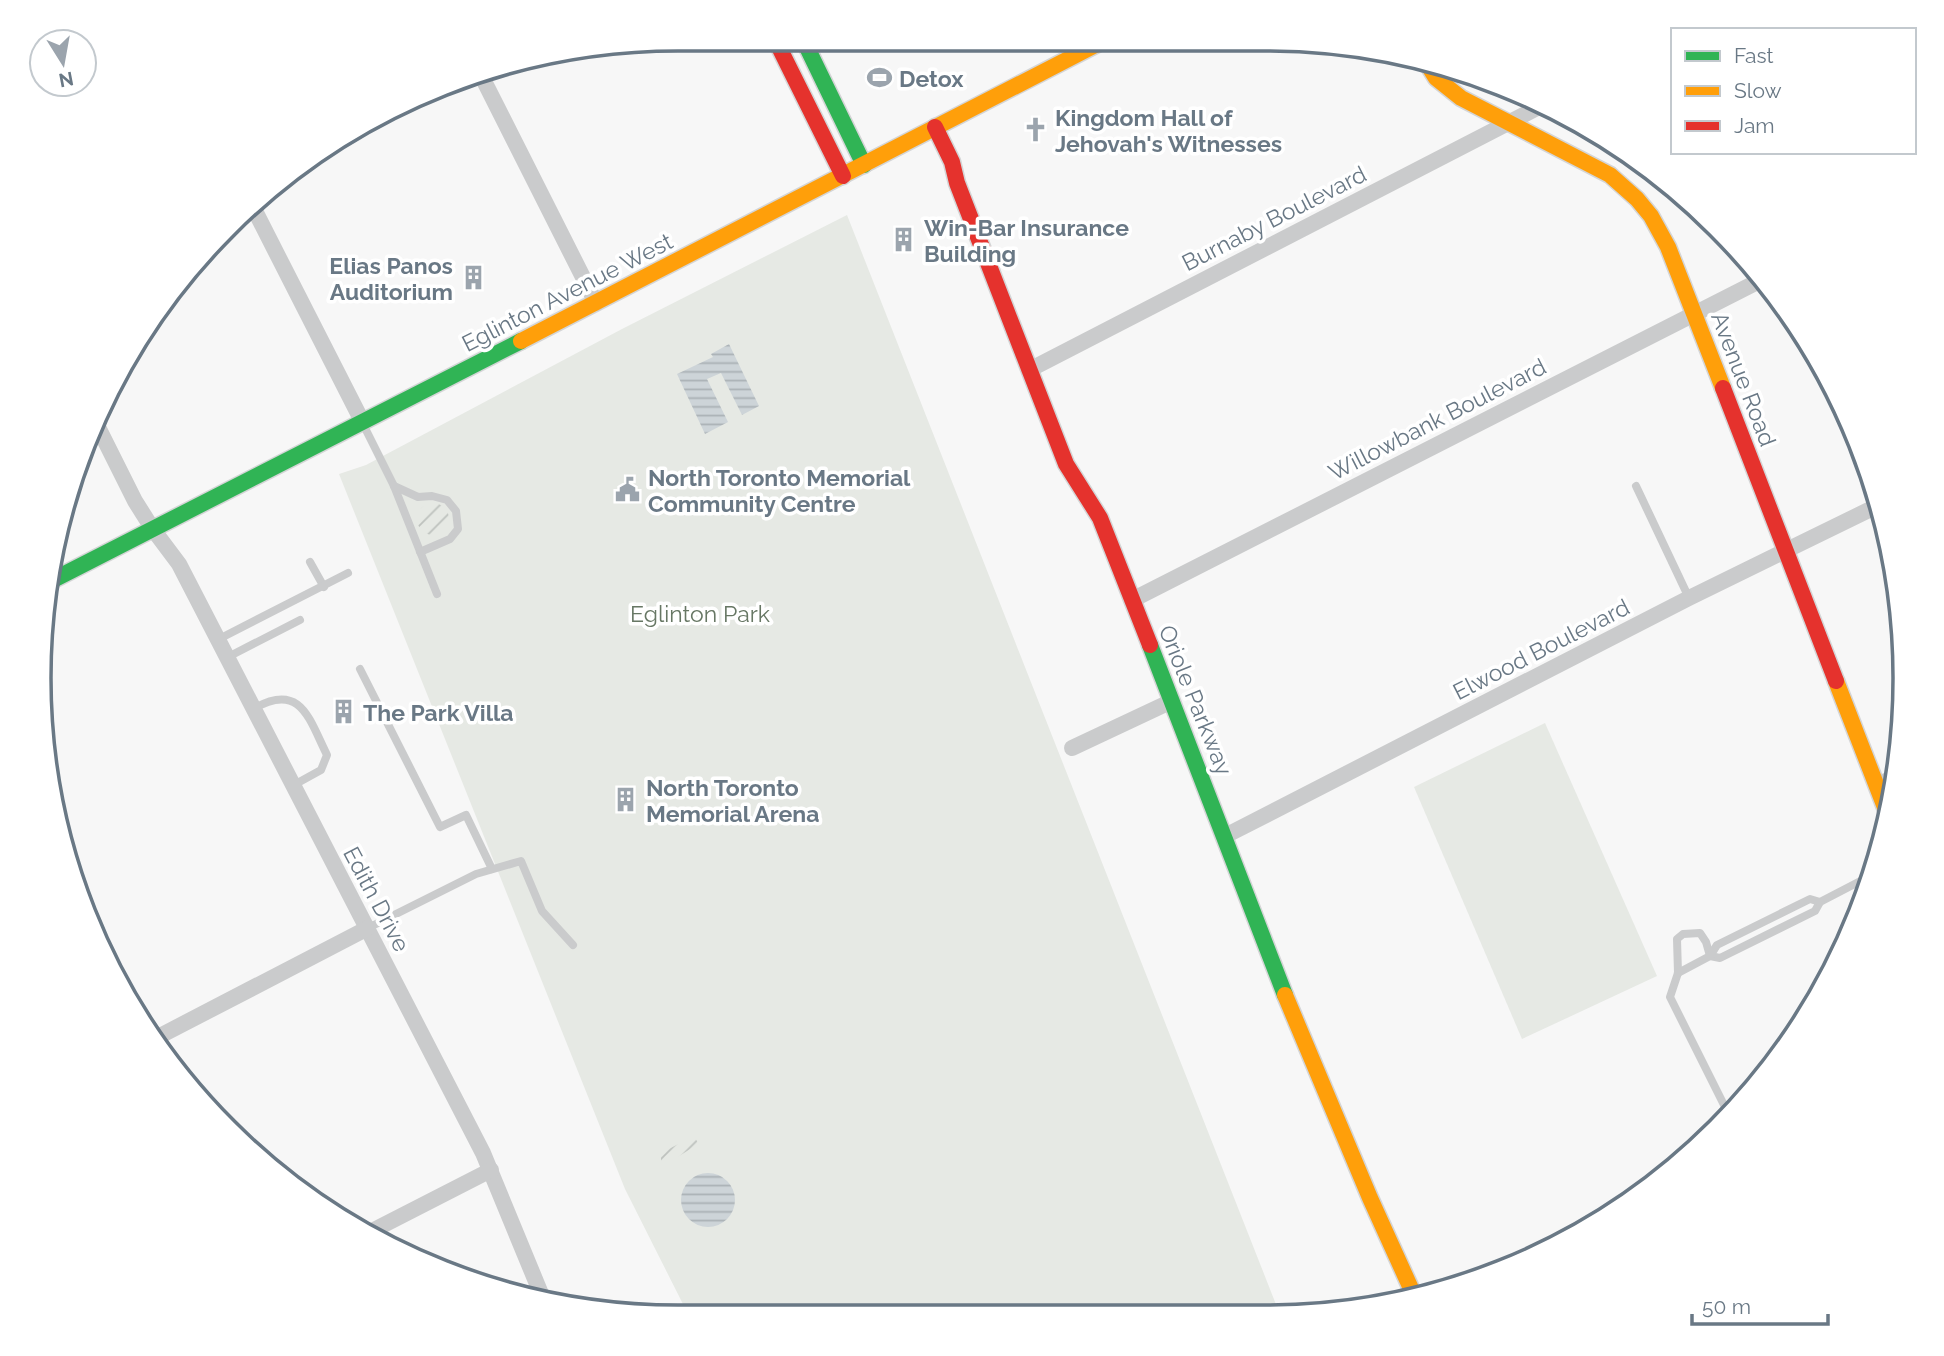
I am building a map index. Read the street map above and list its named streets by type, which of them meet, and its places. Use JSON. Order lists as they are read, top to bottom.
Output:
{
  "streets": {
    "main road": ["Eglinton Avenue West", "Avenue Road", "Oriole Parkway"],
    "street": [
      "Burnaby Boulevard",
      "Willowbank Boulevard",
      "Elwood Boulevard",
      "Edith Drive"
    ]
  },
  "crossings": [
    ["Burnaby Boulevard", "Avenue Road"],
    ["Burnaby Boulevard", "Oriole Parkway"],
    ["Eglinton Avenue West", "Oriole Parkway"],
    ["Eglinton Avenue West", "Edith Drive"],
    ["Avenue Road", "Willowbank Boulevard"],
    ["Avenue Road", "Elwood Boulevard"],
    ["Willowbank Boulevard", "Oriole Parkway"],
    ["Elwood Boulevard", "Oriole Parkway"]
  ],
  "parks": ["Eglinton Park"],
  "places": {
    "sports": ["Detox"],
    "church": ["Kingdom Hall of Jehovah's Witnesses"],
    "building": [
      "Win-Bar Insurance Building",
      "Elias Panos Auditorium",
      "The Park Villa",
      "North Toronto Memorial Arena"
    ],
    "public building": ["North Toronto Memorial Community Centre"]
  },
  "legend": ["Fast", "Slow", "Jam"],
  "scale_bar": "50 m",
  "north": "bottom"
}
